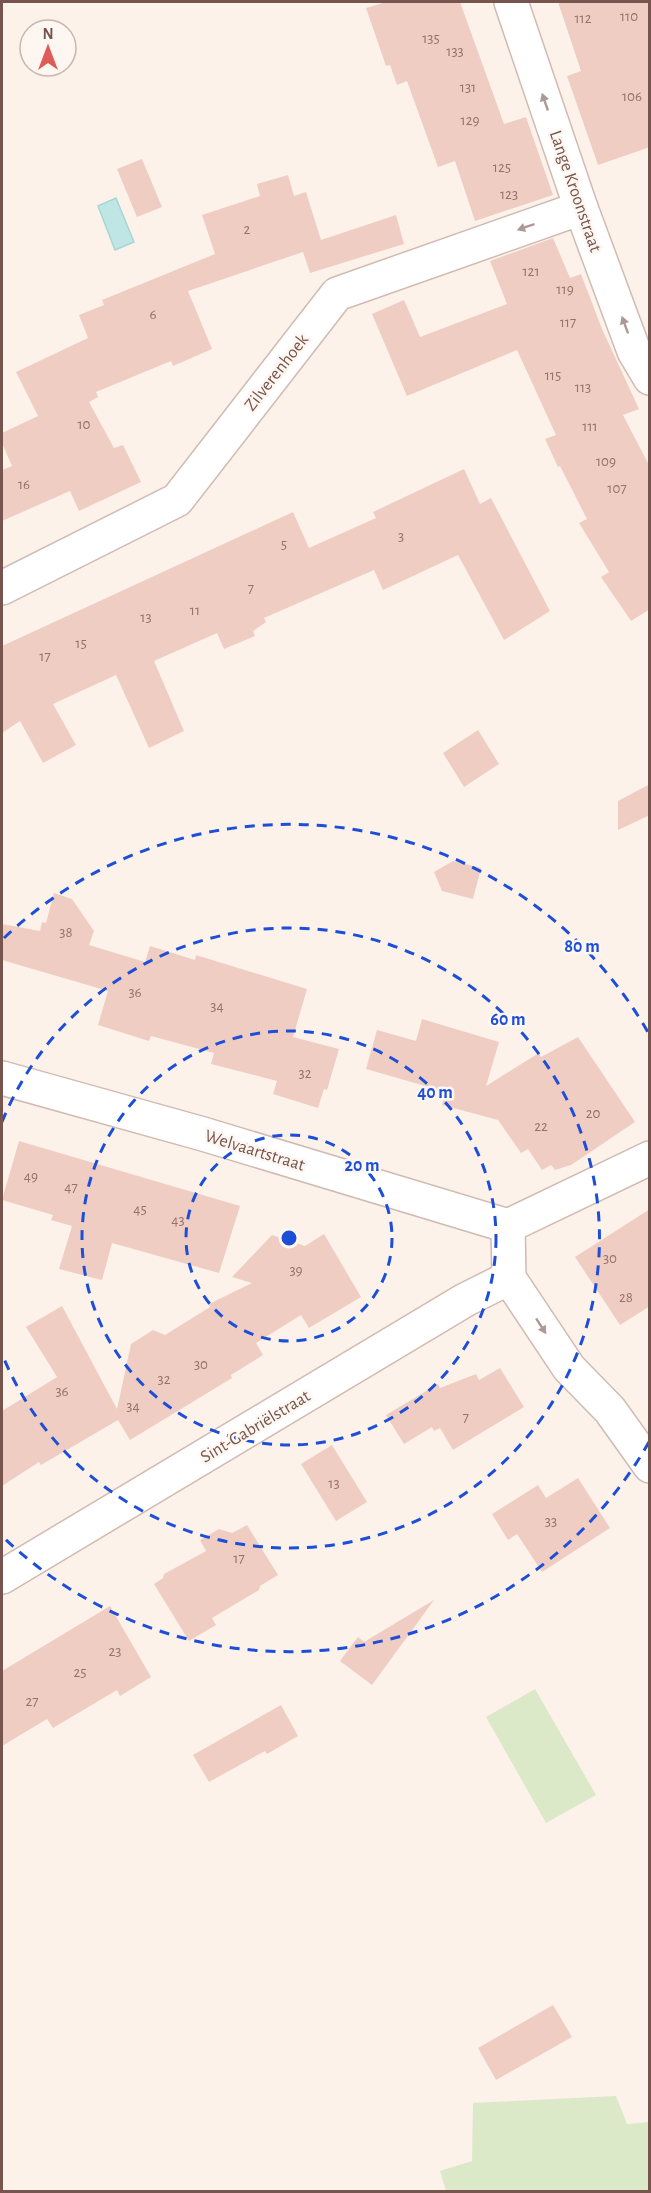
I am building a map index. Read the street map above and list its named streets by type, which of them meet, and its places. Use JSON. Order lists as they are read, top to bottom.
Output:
{
  "streets": {
    "street": [
      "Lange Kroonstraat",
      "Zilverenhoek",
      "Welvaartstraat",
      "Sint-Gabriëlstraat"
    ]
  },
  "crossings": [
    ["Lange Kroonstraat", "Zilverenhoek"]
  ],
  "one_way": ["Lange Kroonstraat", "Zilverenhoek"],
  "house_numbers": [
    "110",
    "112",
    "135",
    "133",
    "131",
    "106",
    "129",
    "125",
    "123",
    "2",
    "121",
    "119",
    "6",
    "117",
    "115",
    "113",
    "10",
    "111",
    "109",
    "16",
    "107",
    "3",
    "5",
    "7",
    "11",
    "13",
    "15",
    "17",
    "38",
    "36",
    "34",
    "32",
    "20",
    "22",
    "49",
    "47",
    "45",
    "43",
    "30",
    "39",
    "28",
    "30",
    "32",
    "36",
    "34",
    "7",
    "13",
    "33",
    "17",
    "23",
    "25",
    "27"
  ],
  "north": "top",
  "rings": [
    "80 m",
    "60 m",
    "40 m",
    "20 m"
  ]
}
